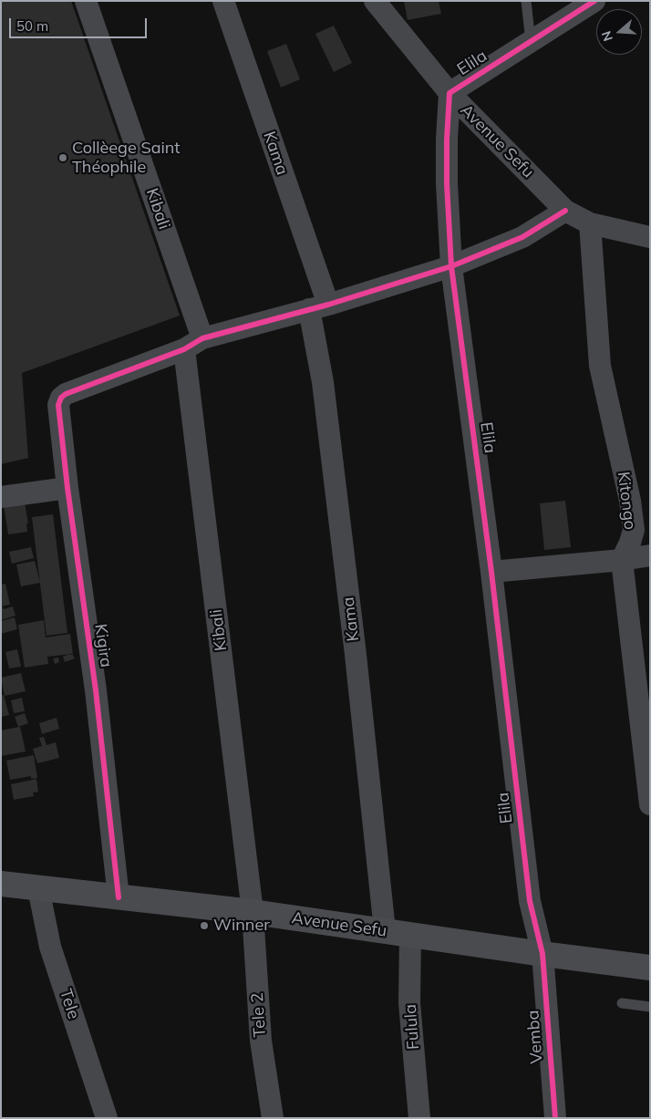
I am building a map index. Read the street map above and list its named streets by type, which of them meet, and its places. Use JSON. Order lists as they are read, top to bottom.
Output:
{
  "streets": {
    "main road": ["Avenue Sefu"],
    "street": [
      "Elila",
      "Kama",
      "Kibali",
      "Kitongo",
      "Kigira",
      "Tele",
      "Tele 2",
      "Fulula",
      "Vemba"
    ]
  },
  "crossings": [
    ["Elila", "Avenue Sefu"],
    ["Elila", "Vemba"],
    ["Avenue Sefu", "Kama"],
    ["Avenue Sefu", "Kibali"],
    ["Avenue Sefu", "Kitongo"],
    ["Avenue Sefu", "Kigira"],
    ["Avenue Sefu", "Tele"],
    ["Avenue Sefu", "Tele 2"],
    ["Avenue Sefu", "Fulula"],
    ["Avenue Sefu", "Vemba"],
    ["Kibali", "Kigira"],
    ["Kibali", "Tele 2"]
  ],
  "places": ["Collèege Saint Théophile", "Winner"],
  "scale_bar": "50 m",
  "north": "left"
}
